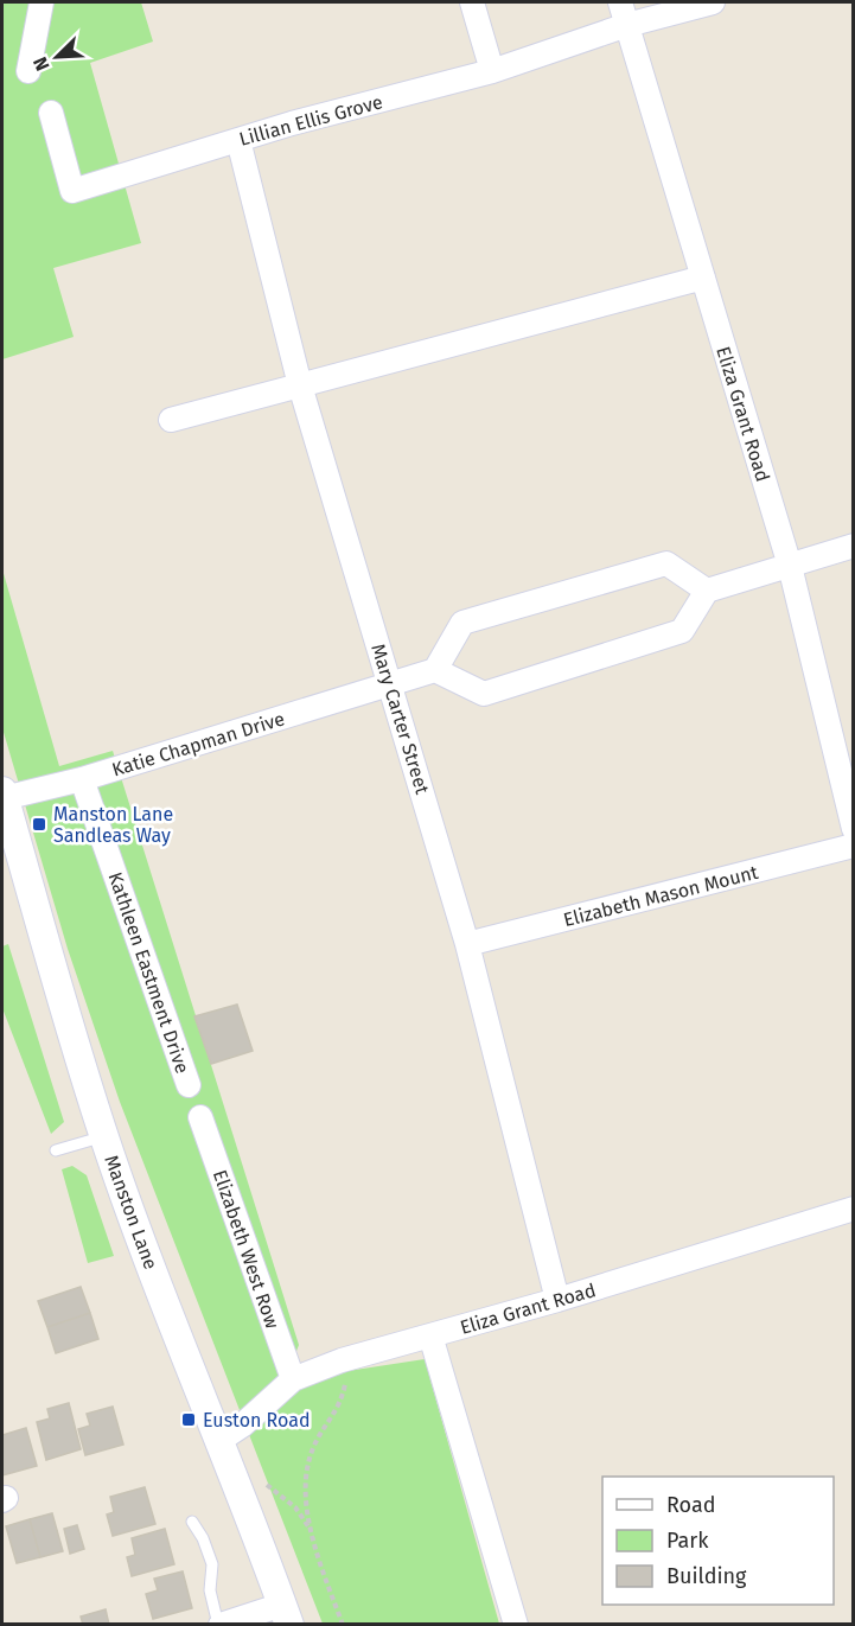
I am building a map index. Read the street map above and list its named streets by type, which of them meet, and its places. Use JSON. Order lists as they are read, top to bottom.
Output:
{
  "streets": {
    "street": [
      "Lillian Ellis Grove",
      "Eliza Grant Road",
      "Mary Carter Street",
      "Katie Chapman Drive",
      "Elizabeth Mason Mount",
      "Kathleen Eastment Drive",
      "Manston Lane",
      "Elizabeth West Row"
    ]
  },
  "crossings": [
    ["Lillian Ellis Grove", "Eliza Grant Road"],
    ["Lillian Ellis Grove", "Mary Carter Street"],
    ["Eliza Grant Road", "Mary Carter Street"],
    ["Eliza Grant Road", "Manston Lane"],
    ["Eliza Grant Road", "Elizabeth West Row"],
    ["Mary Carter Street", "Katie Chapman Drive"],
    ["Mary Carter Street", "Elizabeth Mason Mount"],
    ["Katie Chapman Drive", "Kathleen Eastment Drive"],
    ["Katie Chapman Drive", "Manston Lane"]
  ],
  "places": {
    "transit": ["Manston Lane Sandleas Way", "Euston Road"]
  },
  "legend": ["Road", "Park", "Building"],
  "north": "bottom left"
}
